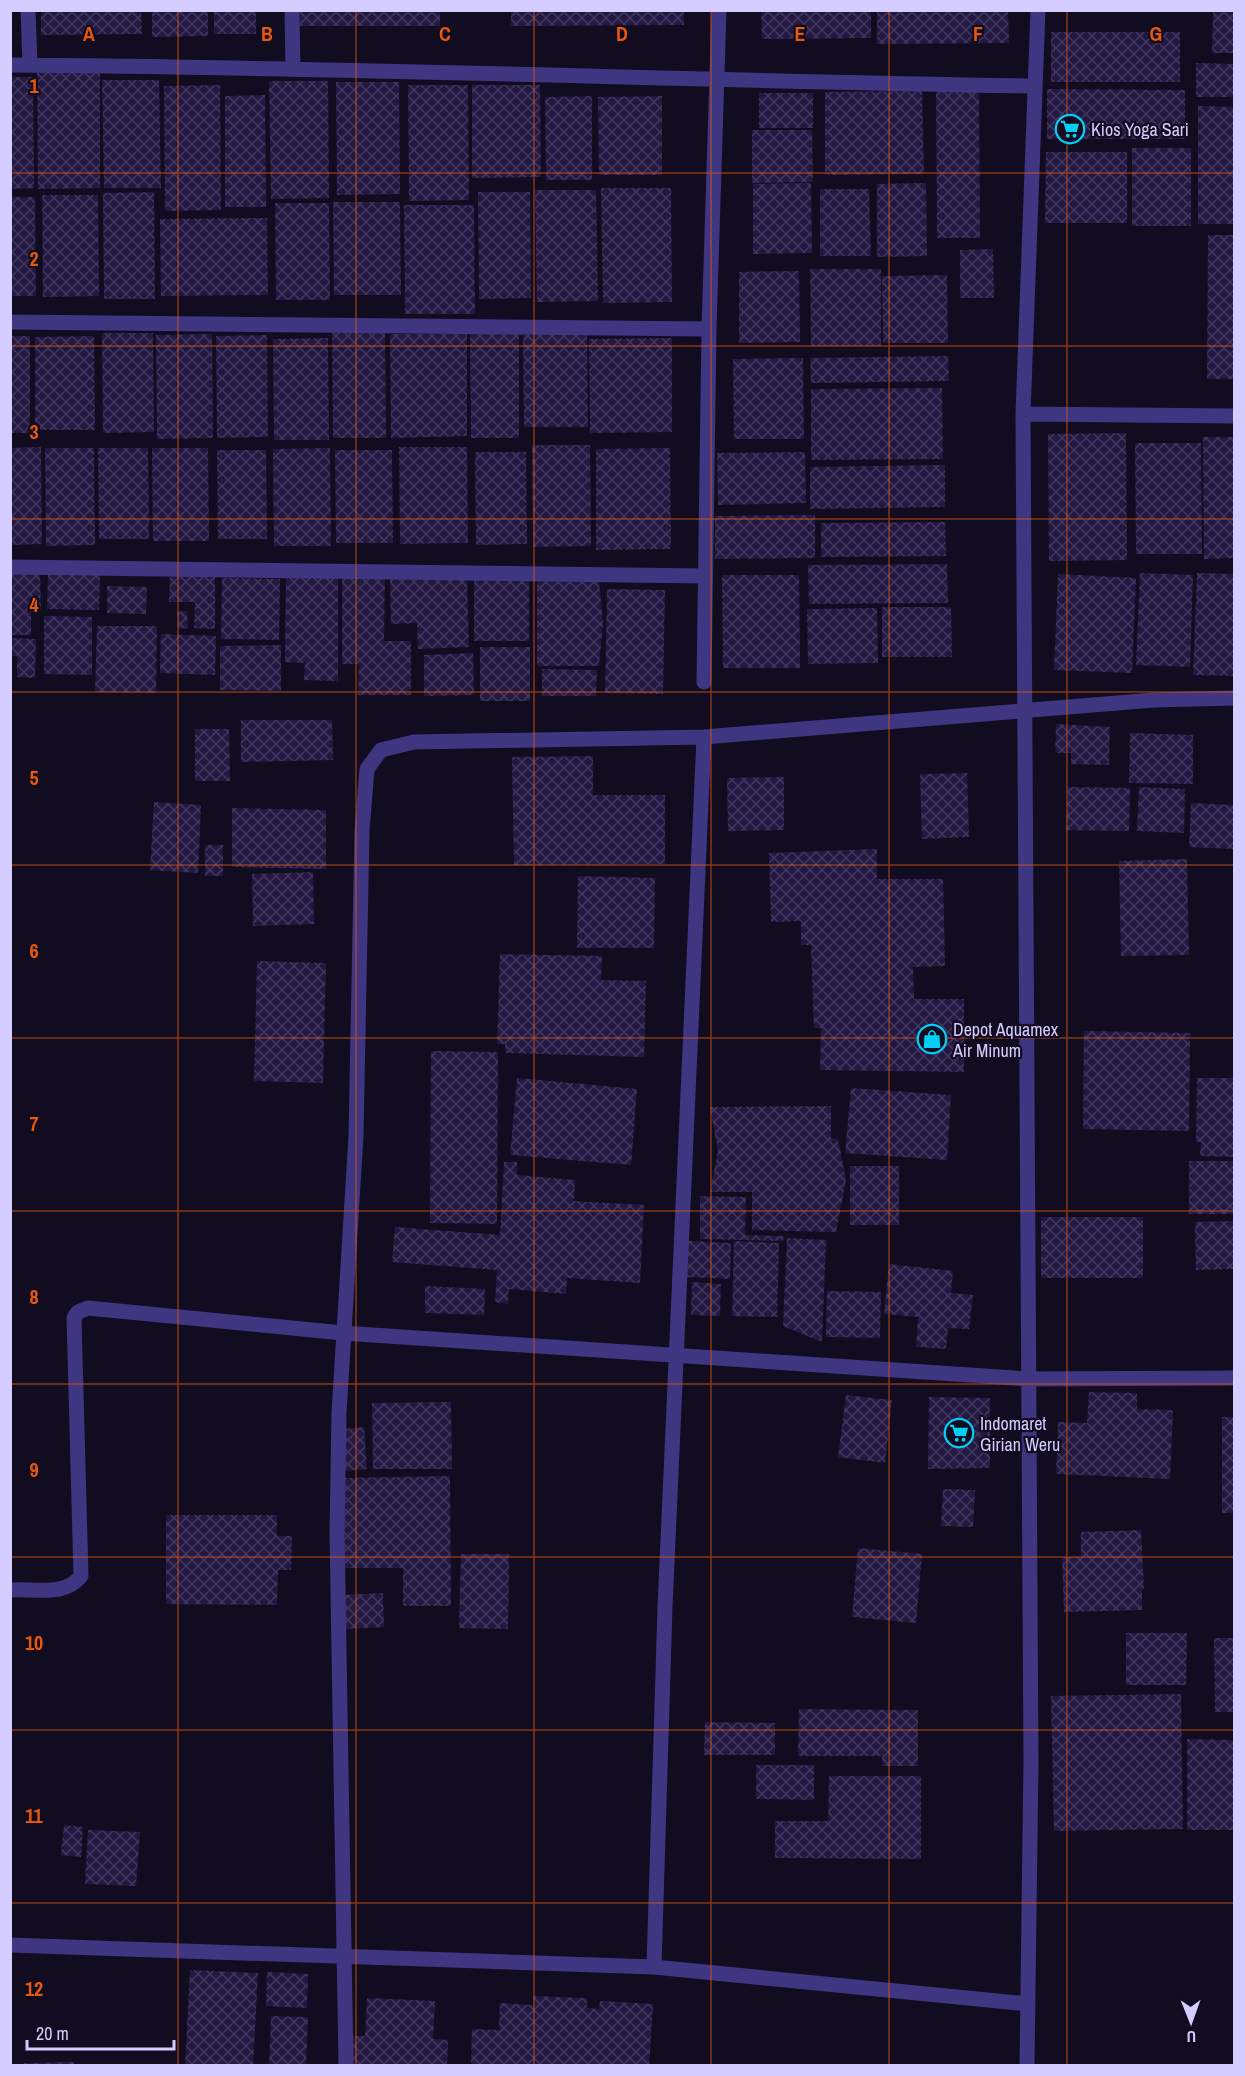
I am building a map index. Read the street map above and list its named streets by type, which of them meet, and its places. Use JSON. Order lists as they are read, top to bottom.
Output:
{
  "places": {
    "supermarket": ["Kios Yoga Sari", "Indomaret Girian Weru"],
    "shop": ["Depot Aquamex Air Minum"]
  },
  "scale_bar": "20 m",
  "north": "bottom",
  "grid": {
    "columns": [
      "A",
      "B",
      "C",
      "D",
      "E",
      "F",
      "G"
    ],
    "rows": [
      "1",
      "2",
      "3",
      "4",
      "5",
      "6",
      "7",
      "8",
      "9",
      "10",
      "11",
      "12"
    ]
  }
}
